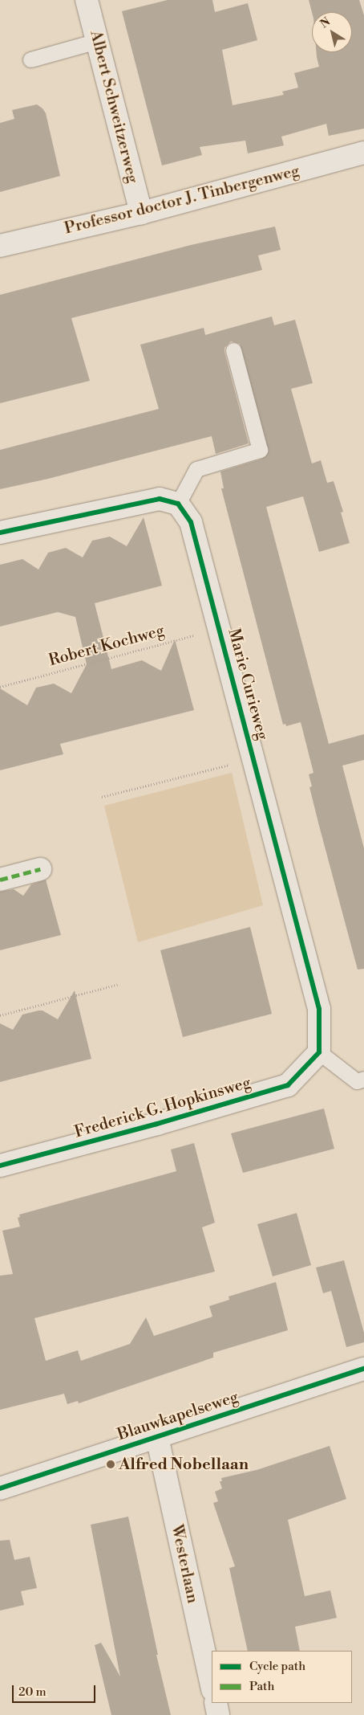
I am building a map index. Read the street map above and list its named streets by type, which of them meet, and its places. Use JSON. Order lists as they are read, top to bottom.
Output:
{
  "streets": {
    "street": [
      "Albert Schweitzerweg",
      "Professor doctor J. Tinbergenweg",
      "Marie Curieweg",
      "Frederick G. Hopkinsweg",
      "Blauwkapelseweg",
      "Westerlaan"
    ],
    "path": ["Robert Kochweg"]
  },
  "crossings": [
    ["Albert Schweitzerweg", "Professor doctor J. Tinbergenweg"],
    ["Robert Kochweg", "Marie Curieweg"],
    ["Marie Curieweg", "Frederick G. Hopkinsweg"],
    ["Blauwkapelseweg", "Westerlaan"]
  ],
  "places": ["Alfred Nobellaan"],
  "legend": ["Cycle path", "Path"],
  "scale_bar": "20 m",
  "north": "top left"
}
